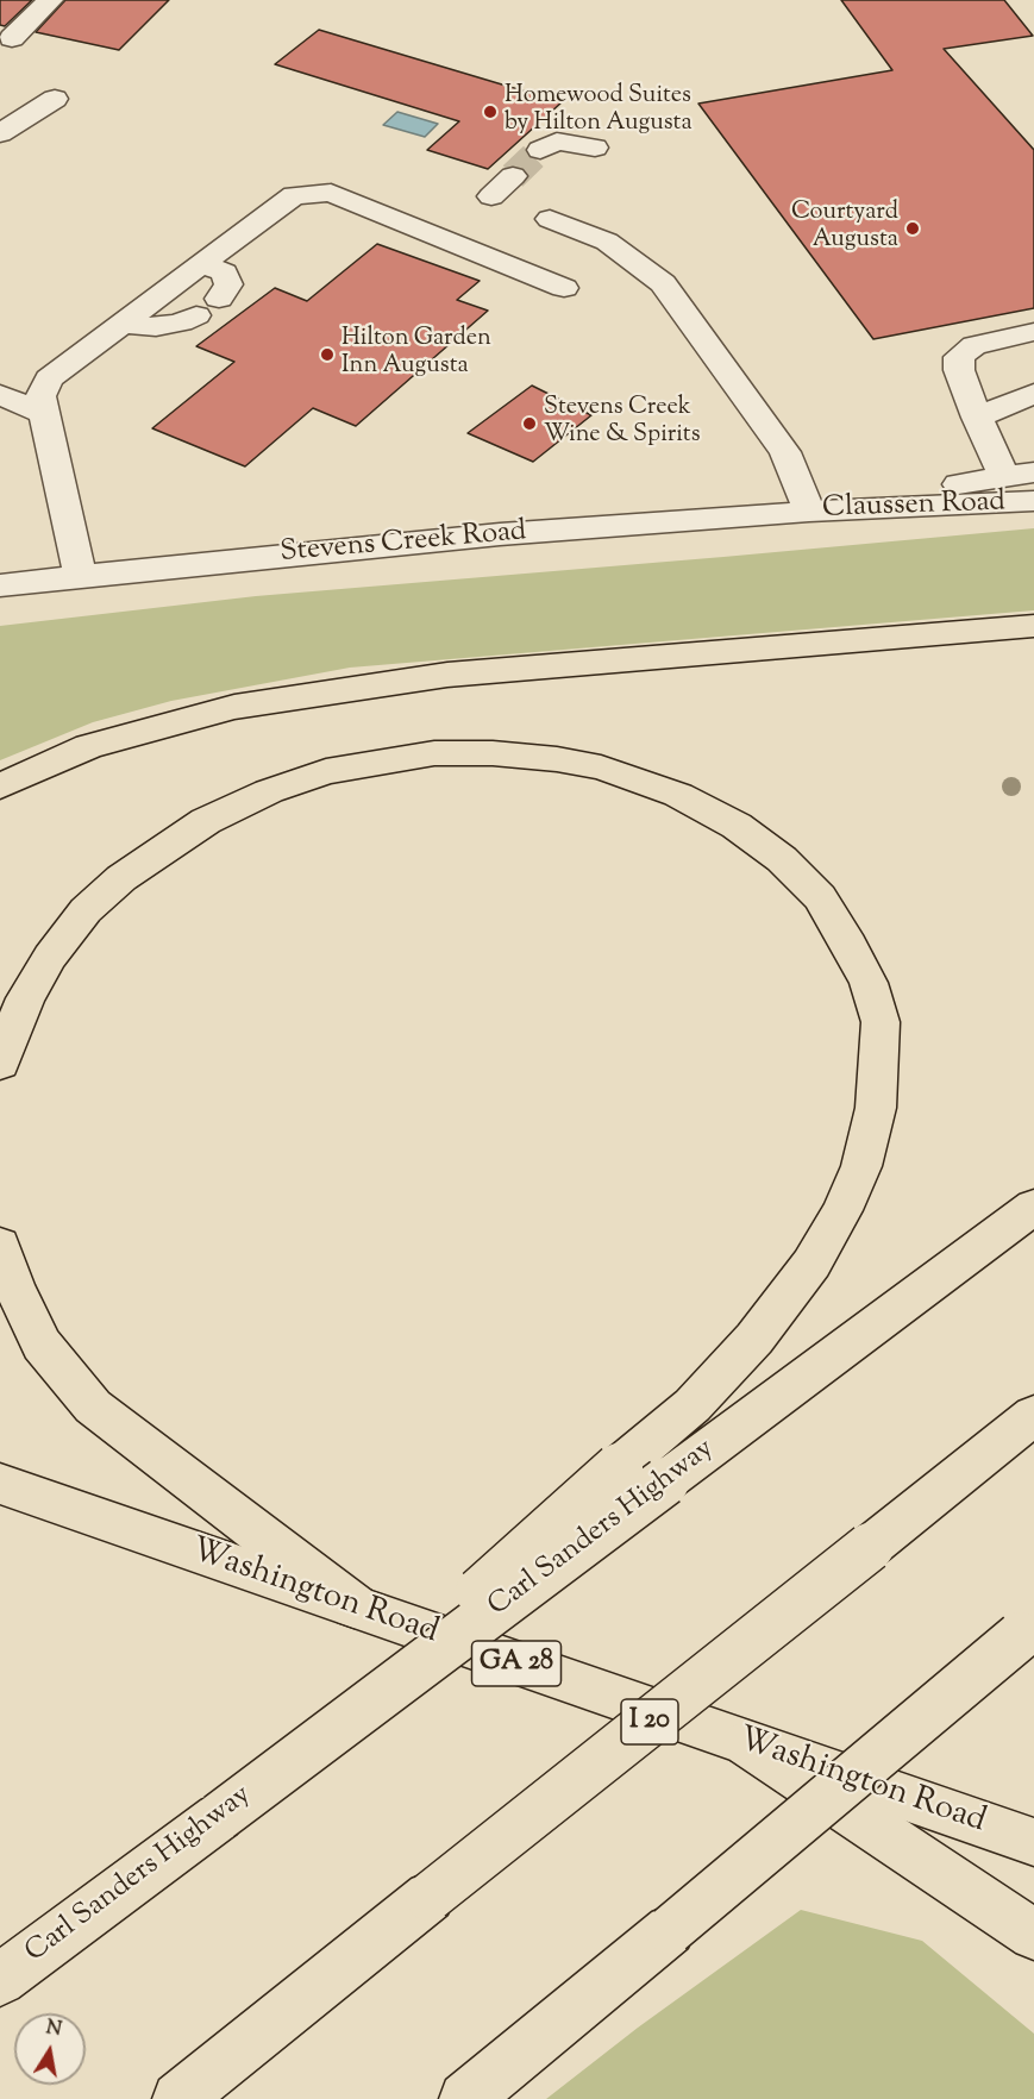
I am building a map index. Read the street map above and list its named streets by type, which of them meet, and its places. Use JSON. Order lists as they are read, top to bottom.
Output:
{
  "streets": {
    "main road": [
      "Carl Sanders Highway",
      "Washington Road",
      "GA 28",
      "I 20"
    ],
    "street": ["Claussen Road", "Stevens Creek Road"]
  },
  "crossings": [
    ["Claussen Road", "Stevens Creek Road"]
  ],
  "places": [
    "Homewood Suites by Hilton Augusta",
    "Courtyard Augusta",
    "Hilton Garden Inn Augusta",
    "Stevens Creek Wine & Spirits"
  ],
  "north": "top"
}
